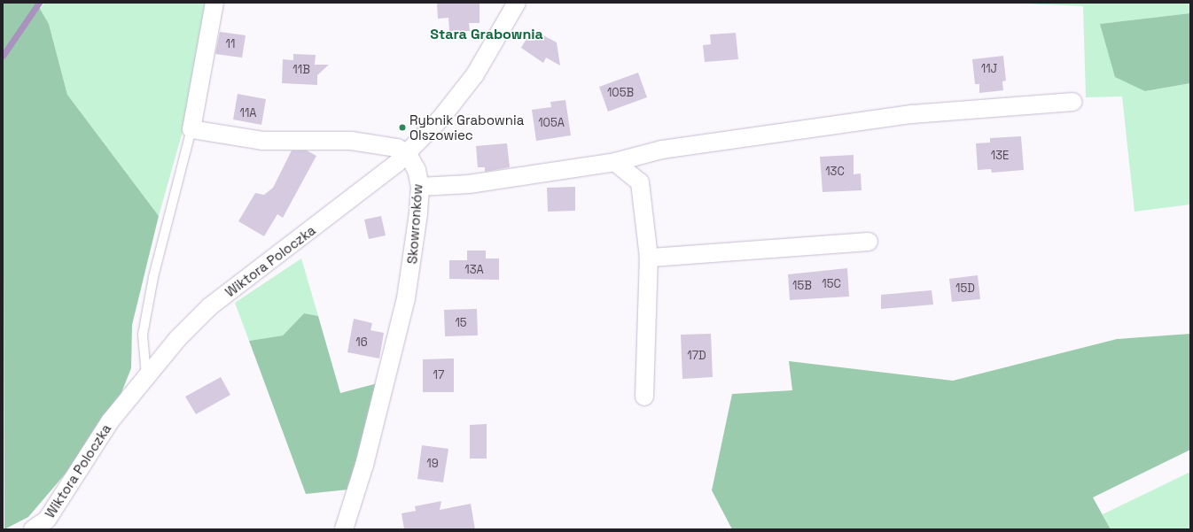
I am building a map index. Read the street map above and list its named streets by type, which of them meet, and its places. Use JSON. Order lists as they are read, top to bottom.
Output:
{
  "streets": {
    "street": ["Skowronków", "Wiktora Poloczka"]
  },
  "crossings": [
    ["Skowronków", "Wiktora Poloczka"]
  ],
  "districts": ["Stara Grabownia"],
  "places": ["Rybnik Grabownia Olszowiec"],
  "house_numbers": [
    "11",
    "11J",
    "11B",
    "105B",
    "11A",
    "105A",
    "13E",
    "13C",
    "13A",
    "15C",
    "15B",
    "15D",
    "15",
    "16",
    "17D",
    "17",
    "19"
  ]
}
